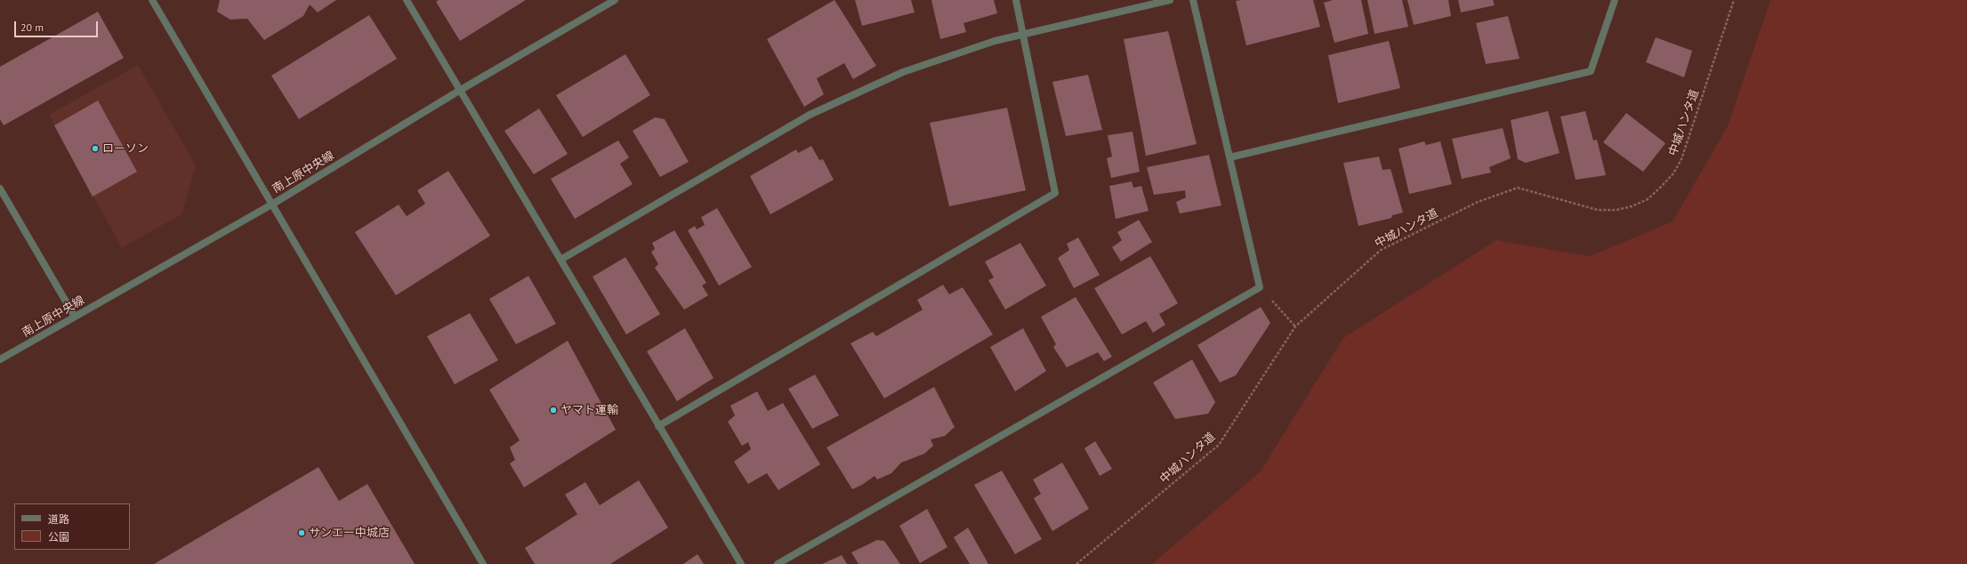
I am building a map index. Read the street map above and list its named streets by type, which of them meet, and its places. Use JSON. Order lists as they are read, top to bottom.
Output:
{
  "streets": {
    "street": ["南上原中央線"],
    "path": ["中城ハンタ道"]
  },
  "places": ["ローソン", "ヤマト運輸", "サンエー中城店"],
  "legend": ["道路", "公園"],
  "scale_bar": "20 m"
}
